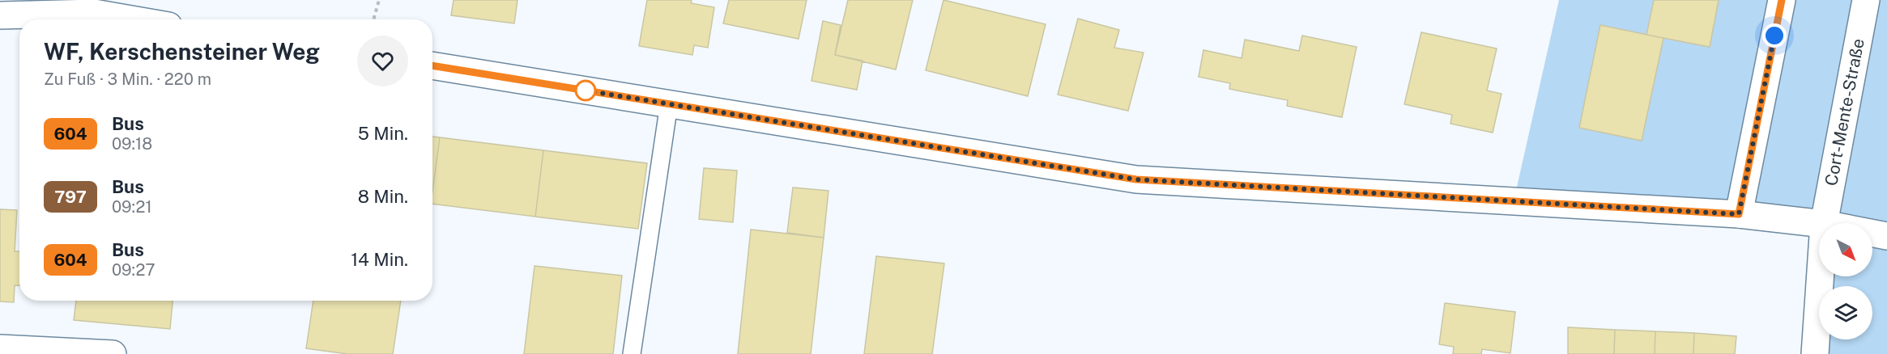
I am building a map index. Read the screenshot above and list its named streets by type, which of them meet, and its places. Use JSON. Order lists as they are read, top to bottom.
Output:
{
  "streets": {
    "street": ["Cort-Mente-Straße"]
  },
  "lines": ["bus line 604"],
  "north": "bottom right",
  "page": {
    "heading": ["WF, Kerschensteiner Weg", "Zu Fuß · 3 Min. · 220 m"],
    "list": [
      {
        "mark": "604",
        "name": "Bus",
        "note": "09:18",
        "value": "5 Min."
      },
      {
        "mark": "797",
        "name": "Bus",
        "note": "09:21",
        "value": "8 Min."
      },
      {
        "mark": "604",
        "name": "Bus",
        "note": "09:27",
        "value": "14 Min."
      }
    ]
  }
}
